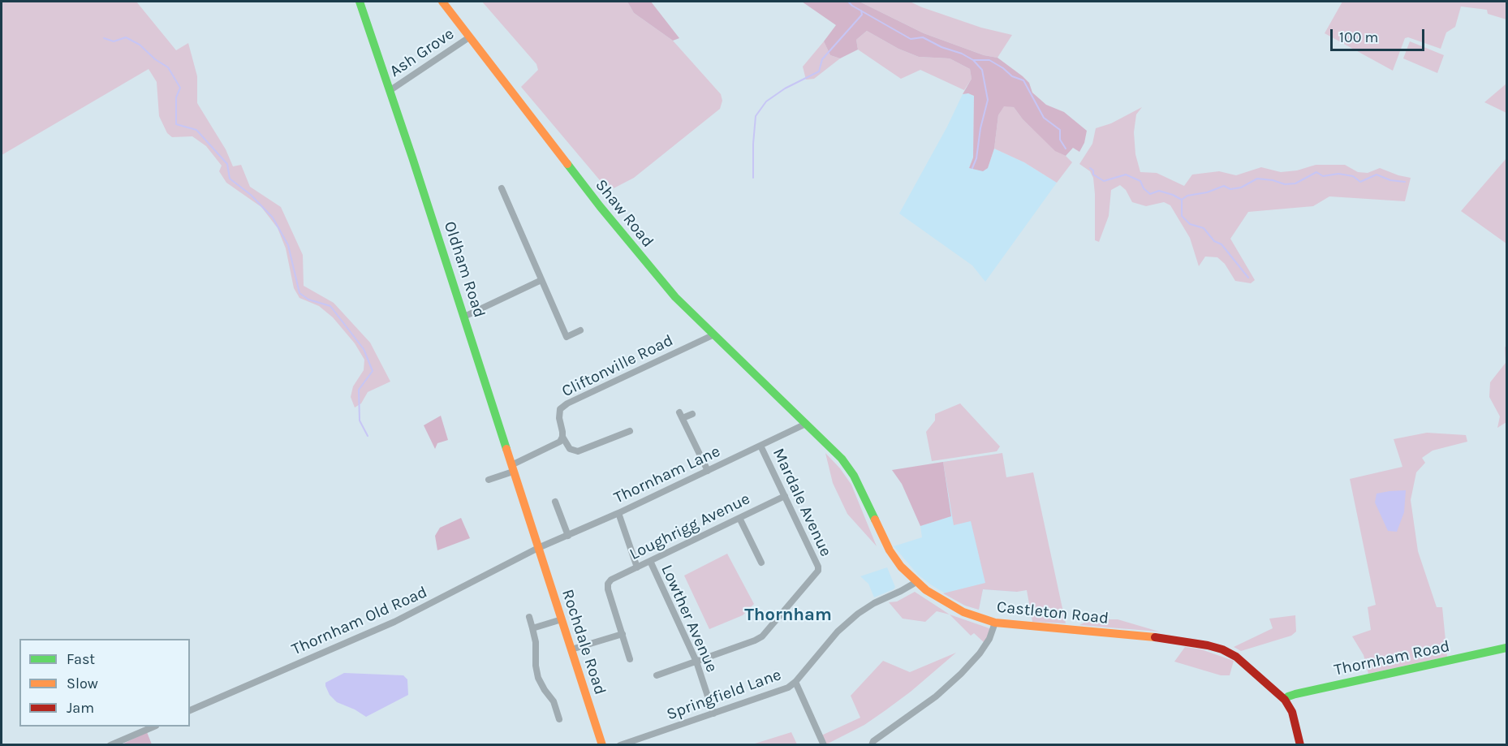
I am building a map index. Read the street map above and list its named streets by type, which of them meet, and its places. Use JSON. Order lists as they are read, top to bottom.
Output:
{
  "streets": {
    "street": [
      "Ash Grove",
      "Shaw Road",
      "Oldham Road",
      "Cliftonville Road",
      "Thornham Lane",
      "Mardale Avenue",
      "Loughrigg Avenue",
      "Castleton Road",
      "Lowther Avenue",
      "Thornham Old Road",
      "Rochdale Road",
      "Thornham Road",
      "Springfield Lane"
    ]
  },
  "crossings": [
    ["Ash Grove", "Shaw Road"],
    ["Ash Grove", "Oldham Road"],
    ["Shaw Road", "Cliftonville Road"],
    ["Shaw Road", "Thornham Lane"],
    ["Shaw Road", "Castleton Road"],
    ["Oldham Road", "Thornham Lane"],
    ["Oldham Road", "Thornham Old Road"],
    ["Oldham Road", "Rochdale Road"],
    ["Thornham Lane", "Mardale Avenue"],
    ["Thornham Lane", "Castleton Road"],
    ["Thornham Lane", "Thornham Old Road"],
    ["Thornham Lane", "Rochdale Road"],
    ["Mardale Avenue", "Loughrigg Avenue"],
    ["Mardale Avenue", "Lowther Avenue"],
    ["Loughrigg Avenue", "Lowther Avenue"],
    ["Castleton Road", "Thornham Road"],
    ["Castleton Road", "Springfield Lane"],
    ["Lowther Avenue", "Springfield Lane"],
    ["Thornham Old Road", "Rochdale Road"]
  ],
  "districts": ["Thornham"],
  "legend": ["Fast", "Slow", "Jam"],
  "scale_bar": "100 m"
}
